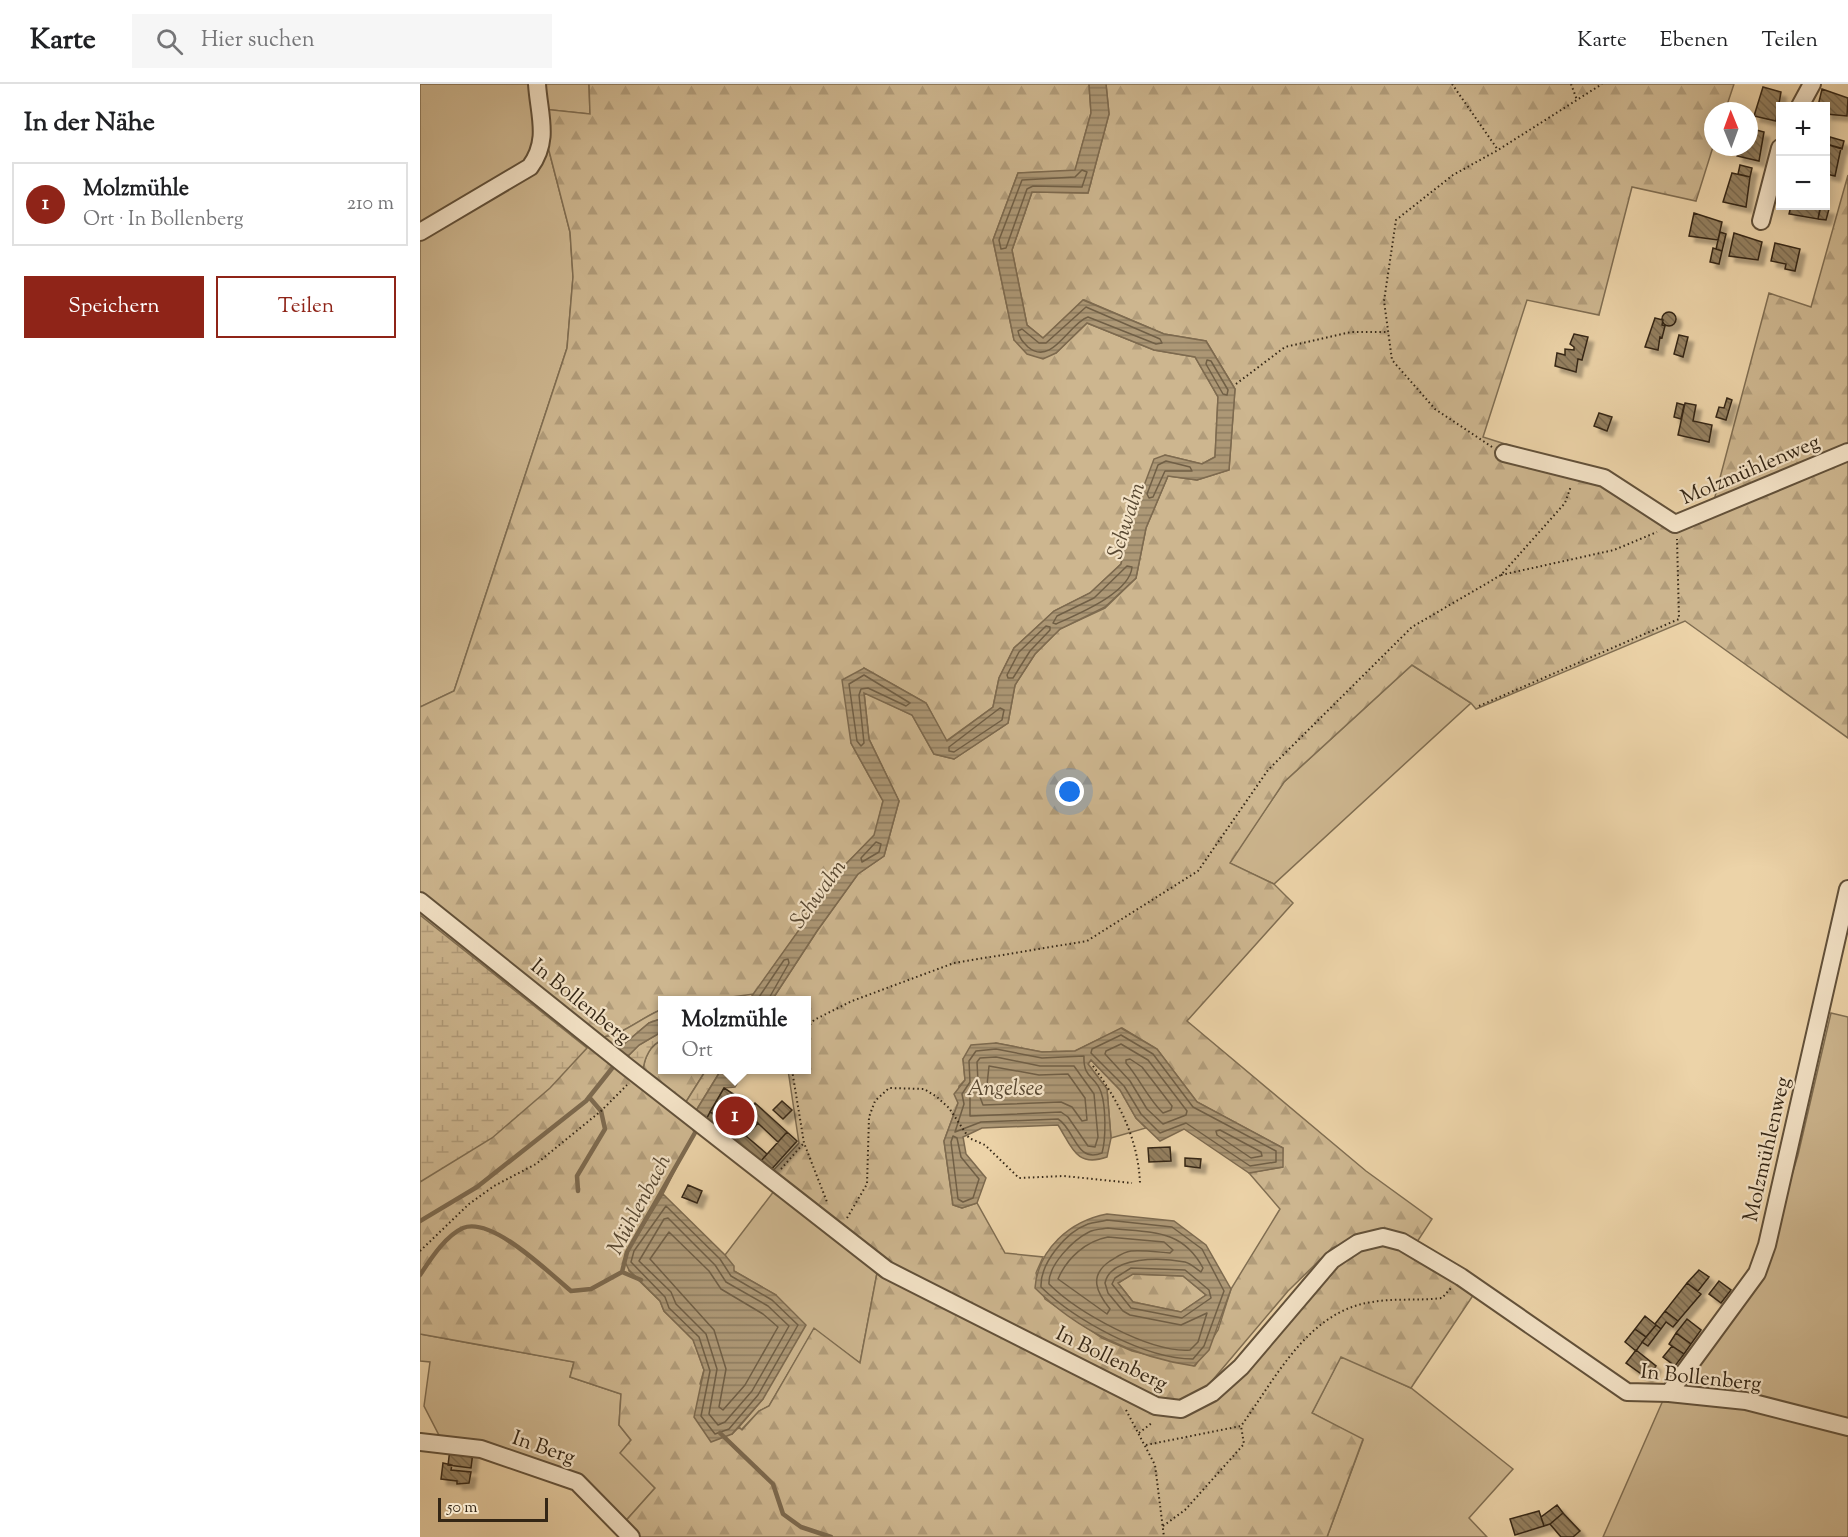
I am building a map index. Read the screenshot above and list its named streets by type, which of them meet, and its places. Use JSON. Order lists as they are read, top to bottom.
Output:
{
  "streets": {
    "street": ["Molzmühlenweg", "In Bollenberg", "In Berg"]
  },
  "crossings": [
    ["Molzmühlenweg", "In Bollenberg"]
  ],
  "water": ["Schwalm", "Angelsee", "Mühlenbach"],
  "scale_bar": "50 m",
  "north": "top",
  "page": {
    "header": "Karte",
    "search": "Hier suchen",
    "nav": ["Karte", "Ebenen", "Teilen"],
    "heading": "In der Nähe",
    "map_buttons": ["+", "−"],
    "list": [
      {
        "mark": "1",
        "name": "Molzmühle",
        "note": "Ort · In Bollenberg",
        "value": "210 m"
      }
    ],
    "buttons": ["Speichern", "Teilen"],
    "popup": ["Molzmühle", "Ort"],
    "pins": "1",
    "scale": "50 m"
  }
}
